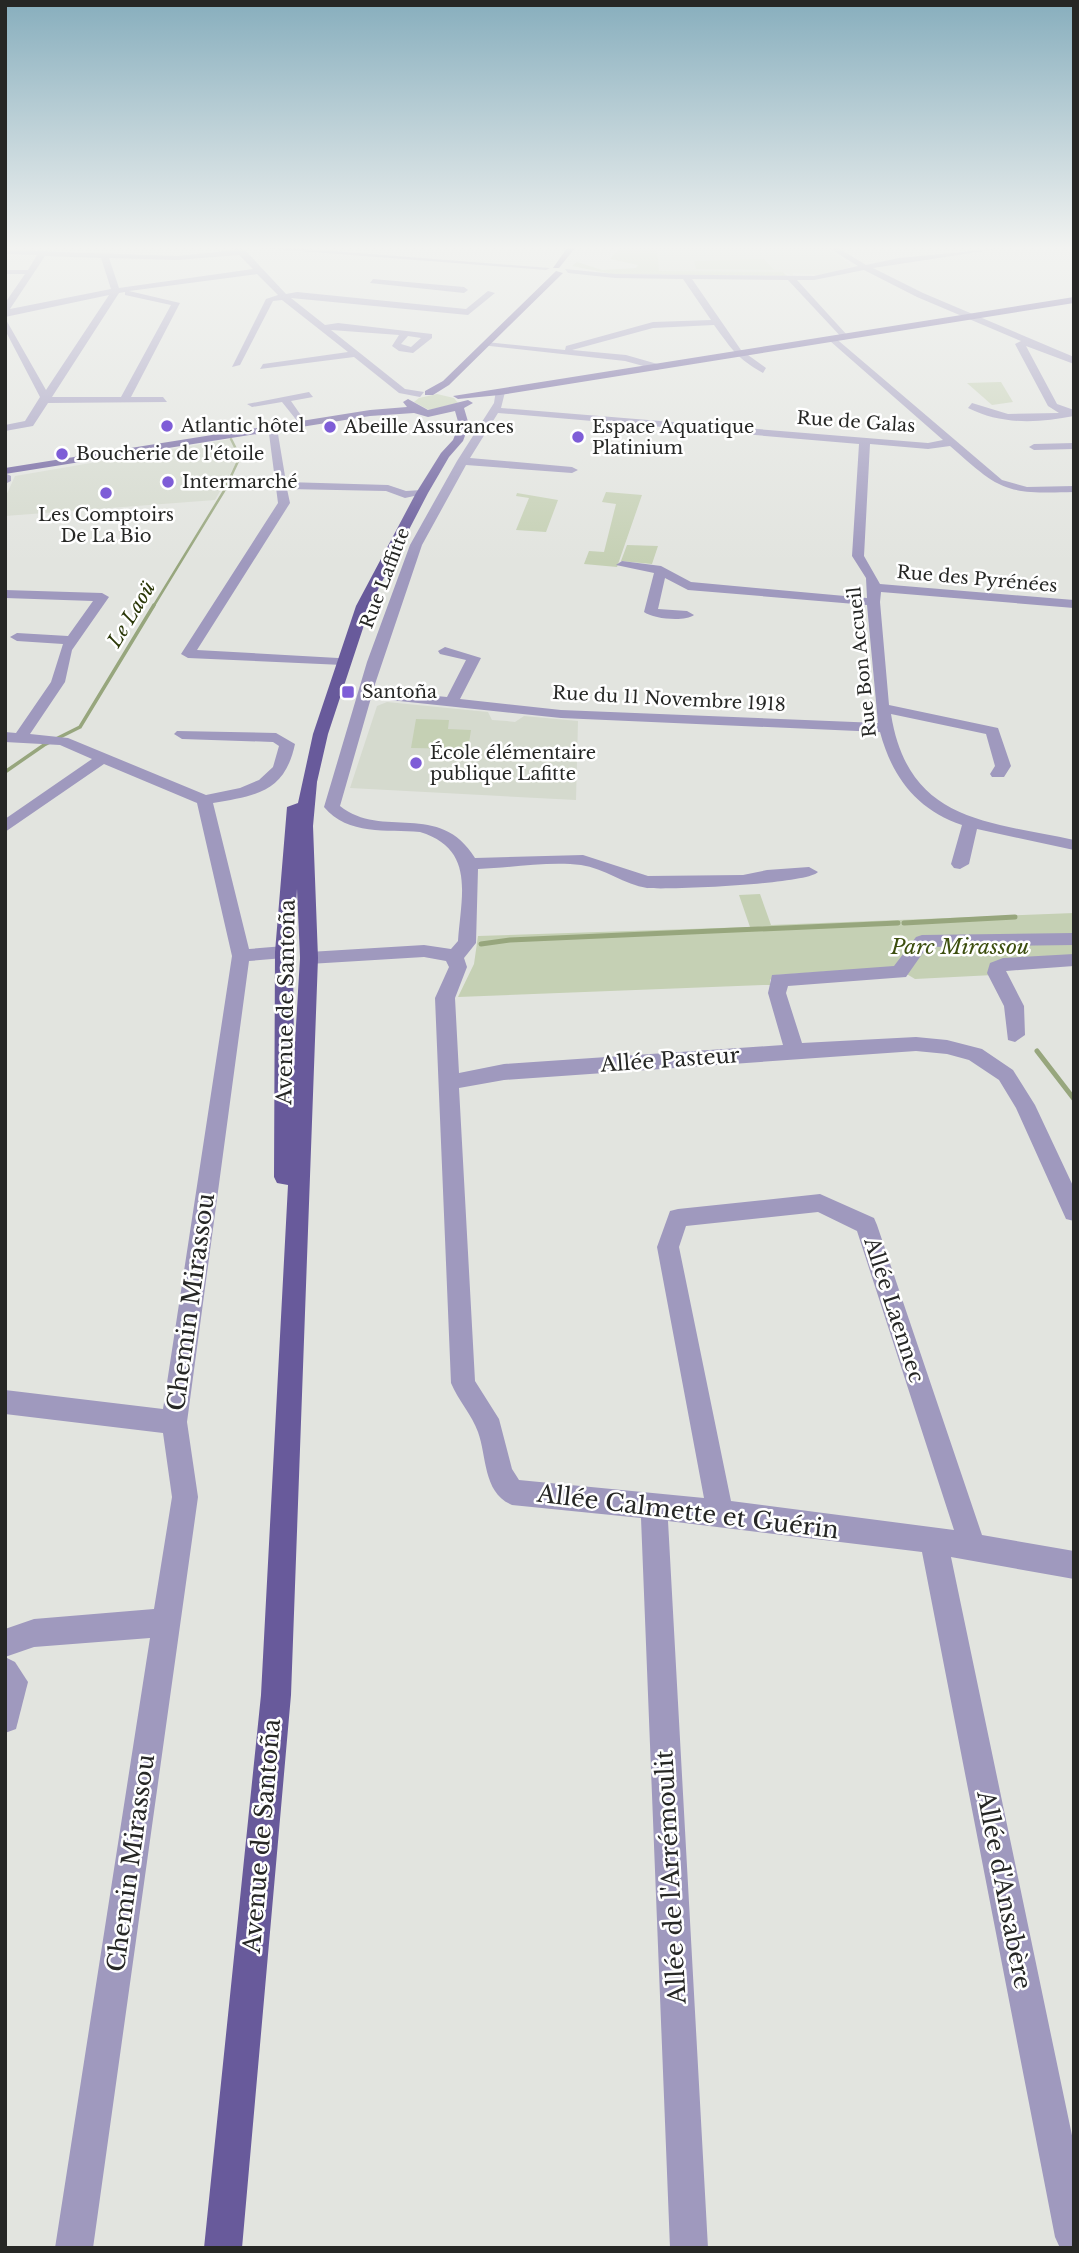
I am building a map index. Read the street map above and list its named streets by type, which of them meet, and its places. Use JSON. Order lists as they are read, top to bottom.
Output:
{
  "streets": {
    "main road": ["Avenue de Santoña"],
    "street": [
      "Rue de Galas",
      "Rue Laffitte",
      "Rue des Pyrénées",
      "Rue Bon Accueil",
      "Rue du 11 Novembre 1918",
      "Allée Pasteur",
      "Chemin Mirassou",
      "Allée Laennec",
      "Allée Calmette et Guérin",
      "Allée de l'Arrémoulit",
      "Allée d'Ansabère"
    ]
  },
  "crossings": [
    ["Rue de Galas", "Rue Laffitte"],
    ["Rue de Galas", "Rue Bon Accueil"],
    ["Rue Laffitte", "Rue du 11 Novembre 1918"],
    ["Rue des Pyrénées", "Rue Bon Accueil"],
    ["Rue Bon Accueil", "Rue du 11 Novembre 1918"],
    ["Allée Pasteur", "Allée Calmette et Guérin"],
    ["Allée Laennec", "Allée Calmette et Guérin"],
    ["Allée Calmette et Guérin", "Allée de l'Arrémoulit"],
    ["Allée Calmette et Guérin", "Allée d'Ansabère"]
  ],
  "water": ["Le Laoü"],
  "parks": ["Parc Mirassou"],
  "places": {
    "other": [
      "Atlantic hôtel",
      "Abeille Assurances",
      "Espace Aquatique Platinium",
      "Boucherie de l'étoile",
      "Intermarché",
      "Les Comptoirs De La Bio",
      "École élémentaire publique Lafitte"
    ],
    "transit": ["Santoña"]
  }
}
